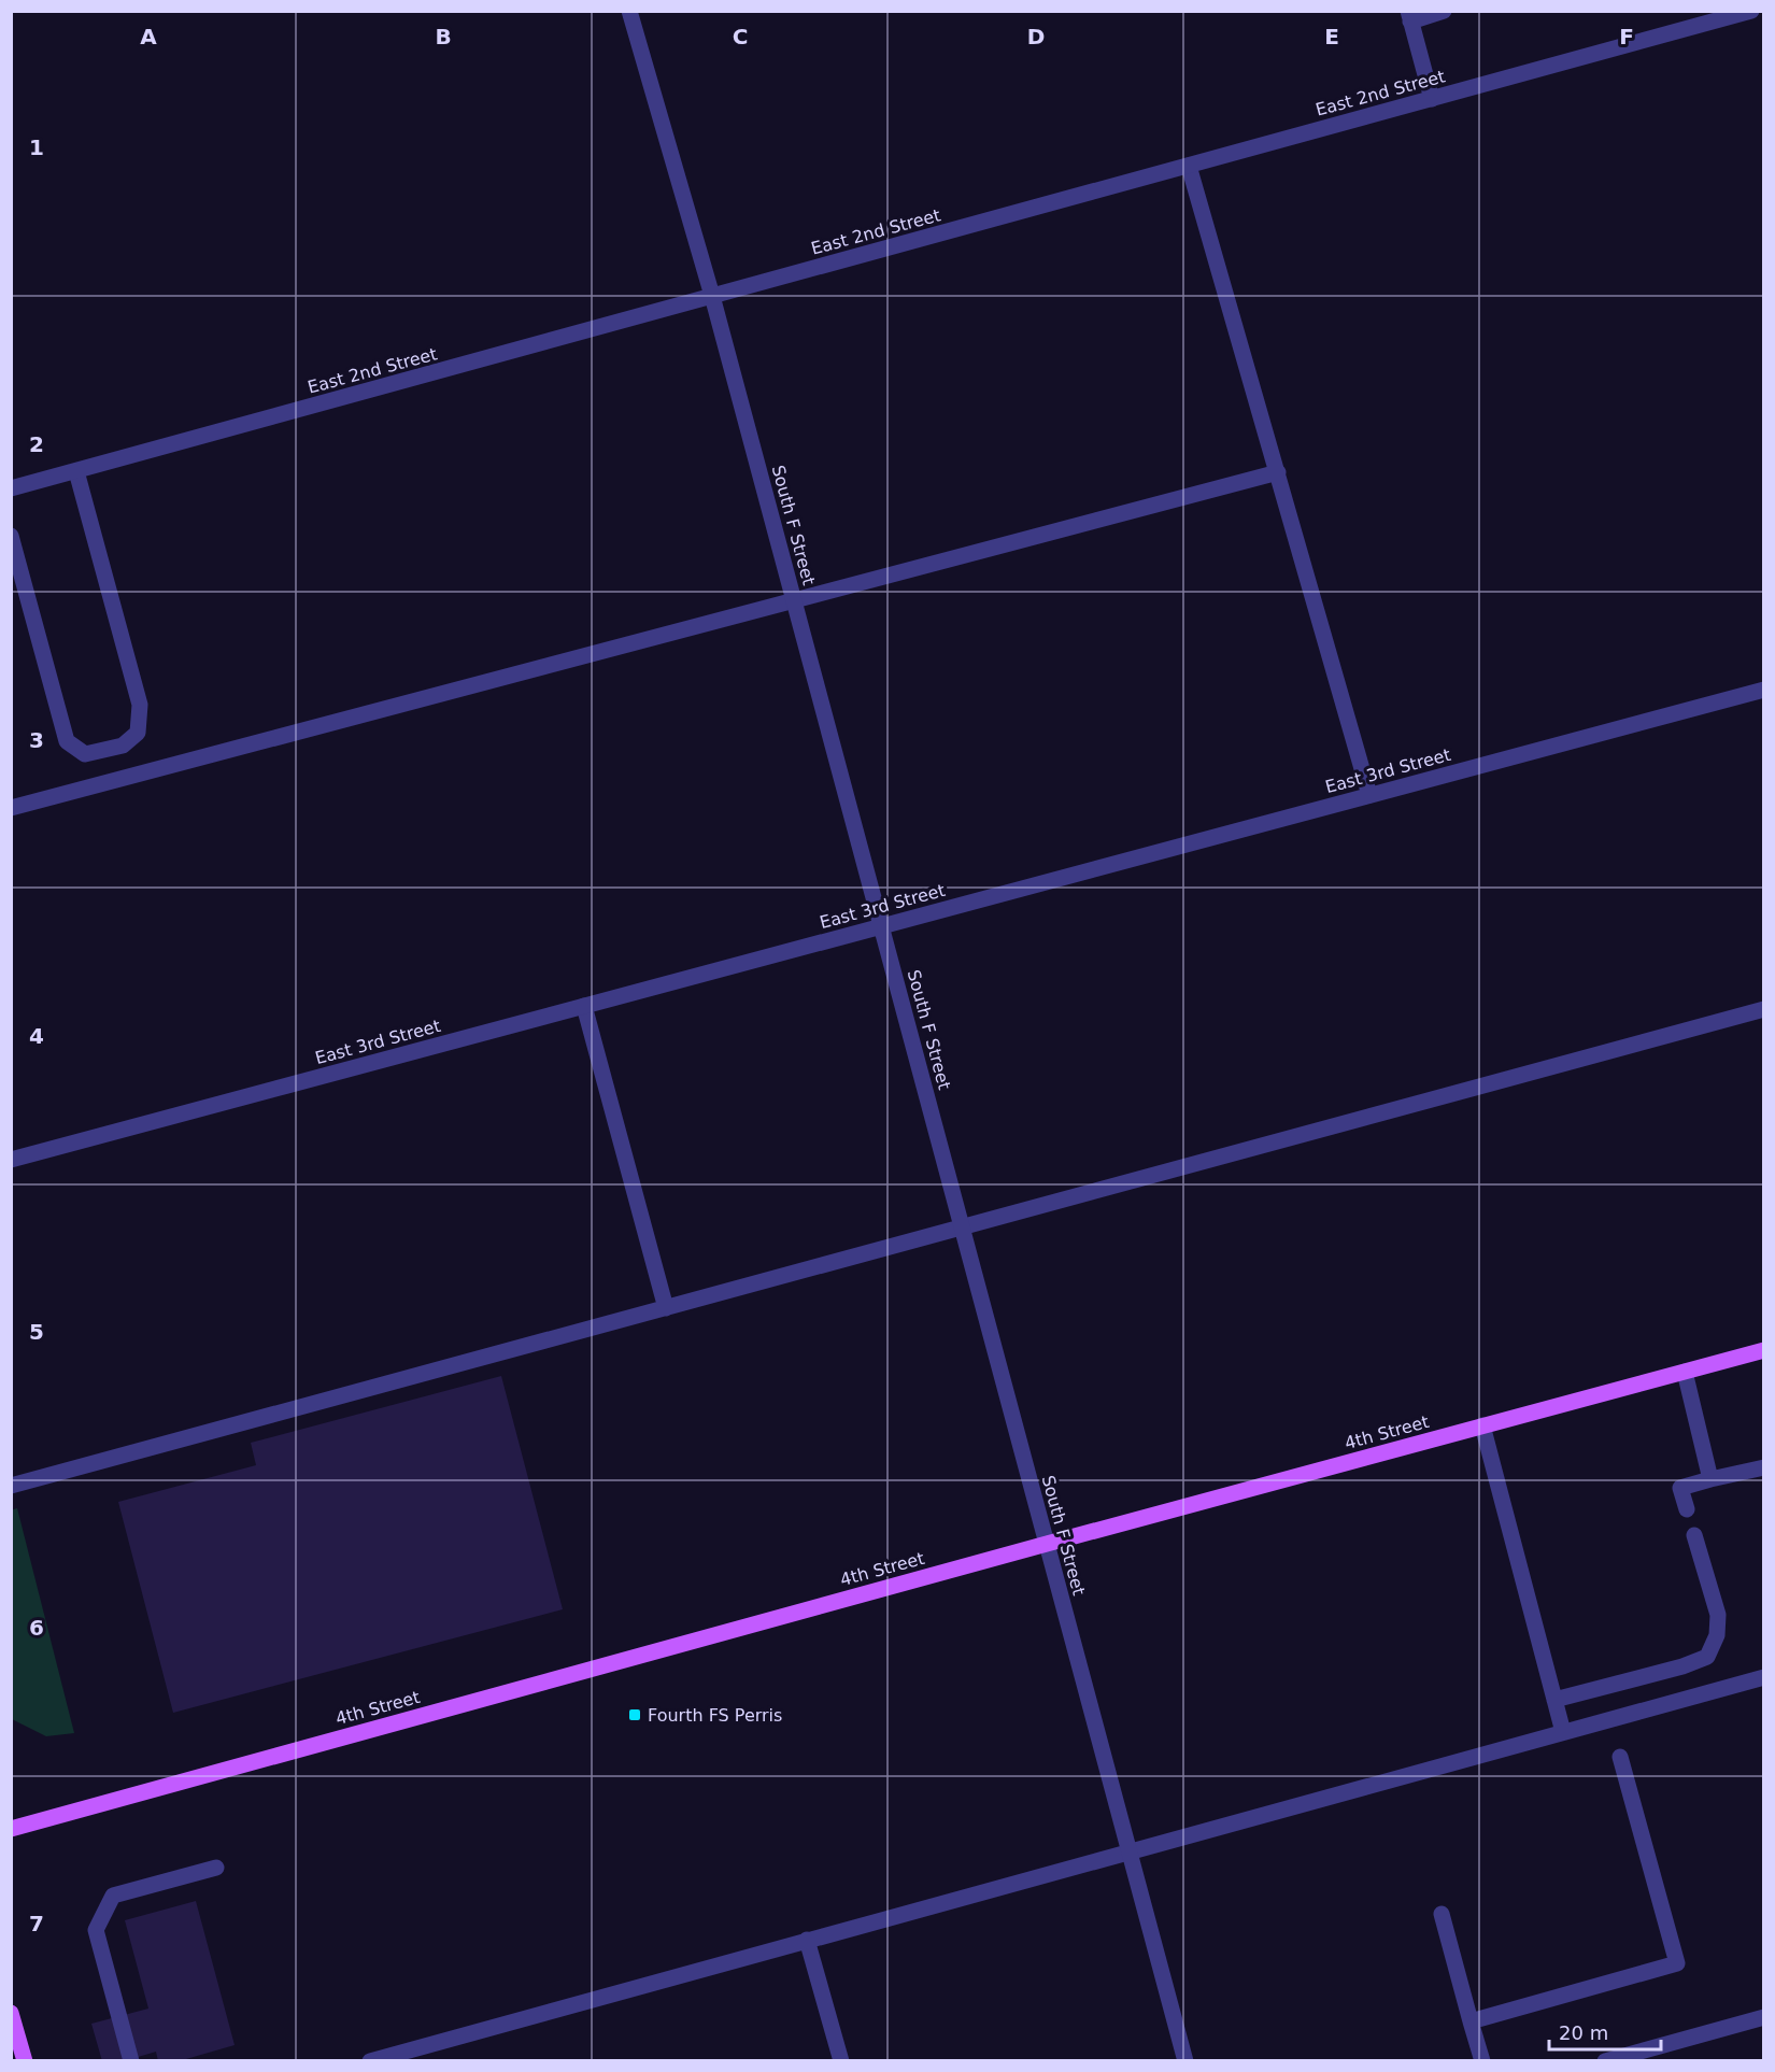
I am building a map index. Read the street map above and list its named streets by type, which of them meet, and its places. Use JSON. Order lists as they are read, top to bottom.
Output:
{
  "streets": {
    "main road": ["4th Street"],
    "street": ["East 2nd Street", "South F Street", "East 3rd Street"]
  },
  "crossings": [
    ["East 2nd Street", "South F Street"],
    ["South F Street", "East 3rd Street"],
    ["South F Street", "4th Street"]
  ],
  "places": {
    "transit": ["Fourth FS Perris"]
  },
  "scale_bar": "20 m",
  "grid": {
    "columns": [
      "A",
      "B",
      "C",
      "D",
      "E",
      "F"
    ],
    "rows": [
      "1",
      "2",
      "3",
      "4",
      "5",
      "6",
      "7"
    ]
  }
}
